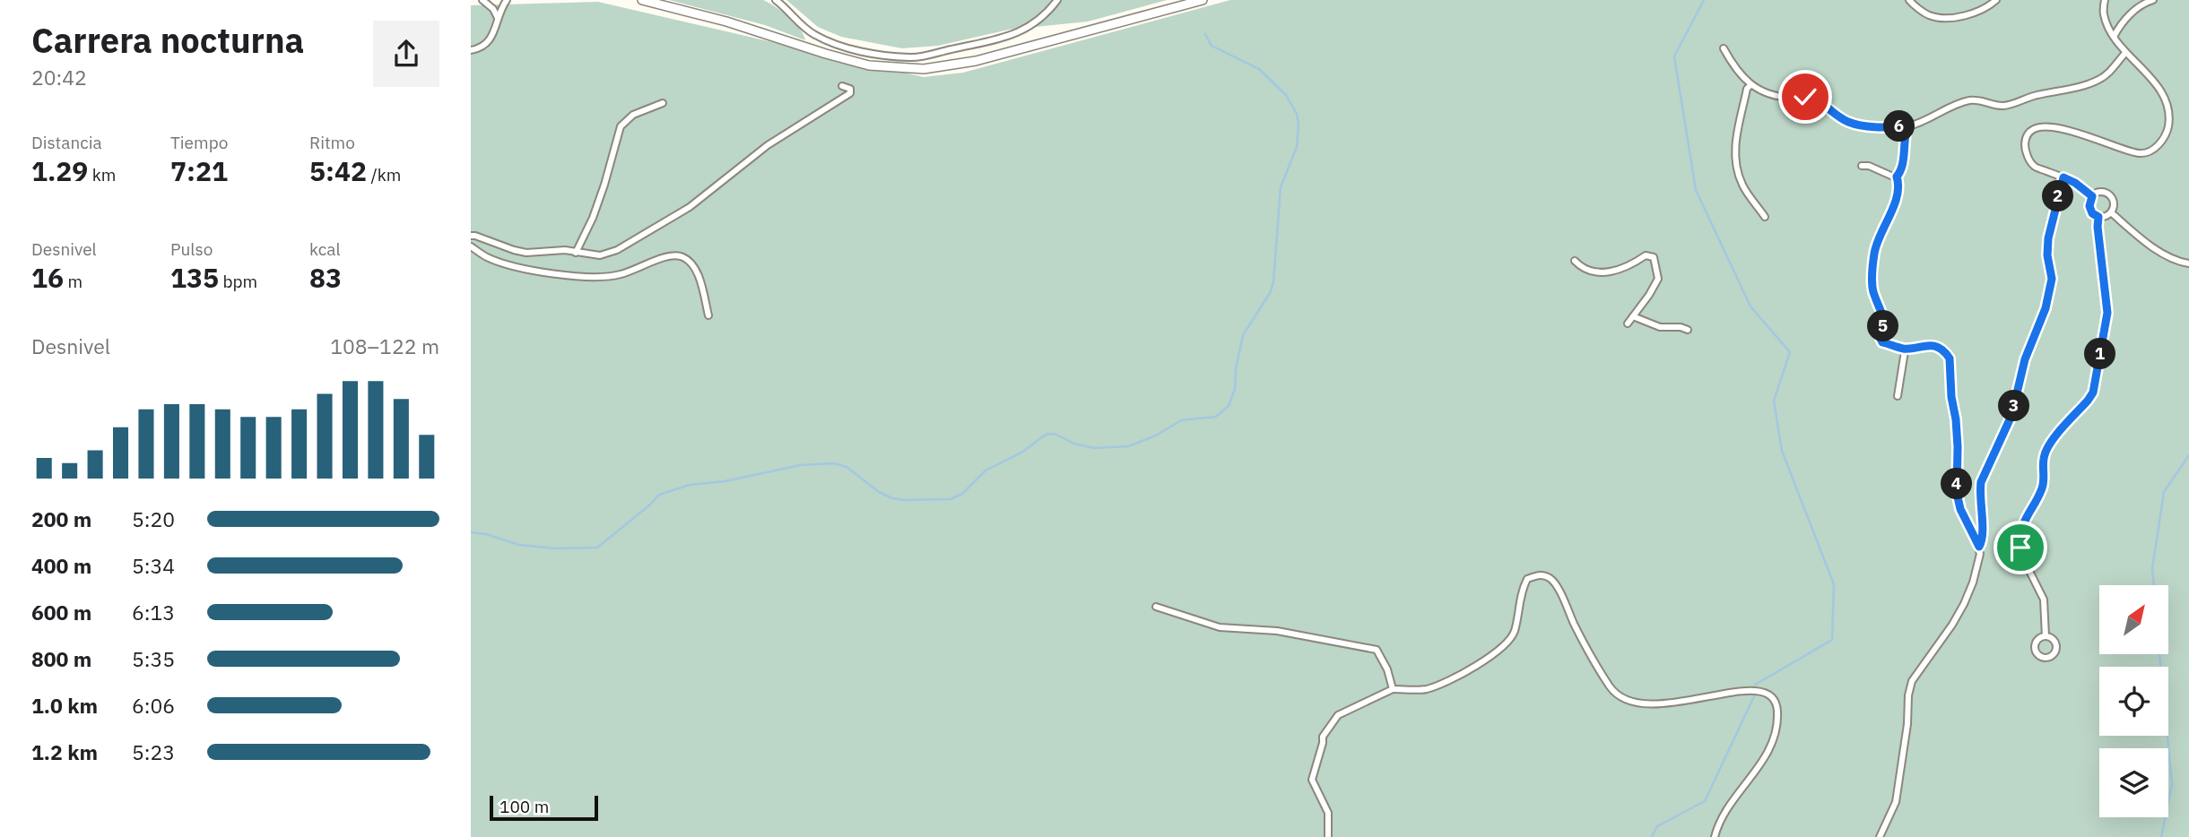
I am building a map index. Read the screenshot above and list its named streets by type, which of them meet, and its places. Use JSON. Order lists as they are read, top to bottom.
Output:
{
  "scale_bar": "100 m",
  "north": "top right",
  "page": {
    "heading": ["Carrera nocturna", "20:42"],
    "stats": [
      ["Distancia", "1.29 km"],
      ["Tiempo", "7:21"],
      ["Ritmo", "5:42 /km"],
      ["Desnivel", "16 m"],
      ["Pulso", "135 bpm"],
      ["kcal", "83"]
    ],
    "pins": [
      "6",
      "2",
      "5",
      "1",
      "3",
      "4"
    ],
    "chart": ["Desnivel", "108–122 m"],
    "list": [
      {
        "name": "200 m",
        "note": "5:20"
      },
      {
        "name": "400 m",
        "note": "5:34"
      },
      {
        "name": "600 m",
        "note": "6:13"
      },
      {
        "name": "800 m",
        "note": "5:35"
      },
      {
        "name": "1.0 km",
        "note": "6:06"
      },
      {
        "name": "1.2 km",
        "note": "5:23"
      }
    ],
    "scale": "100 m"
  }
}
